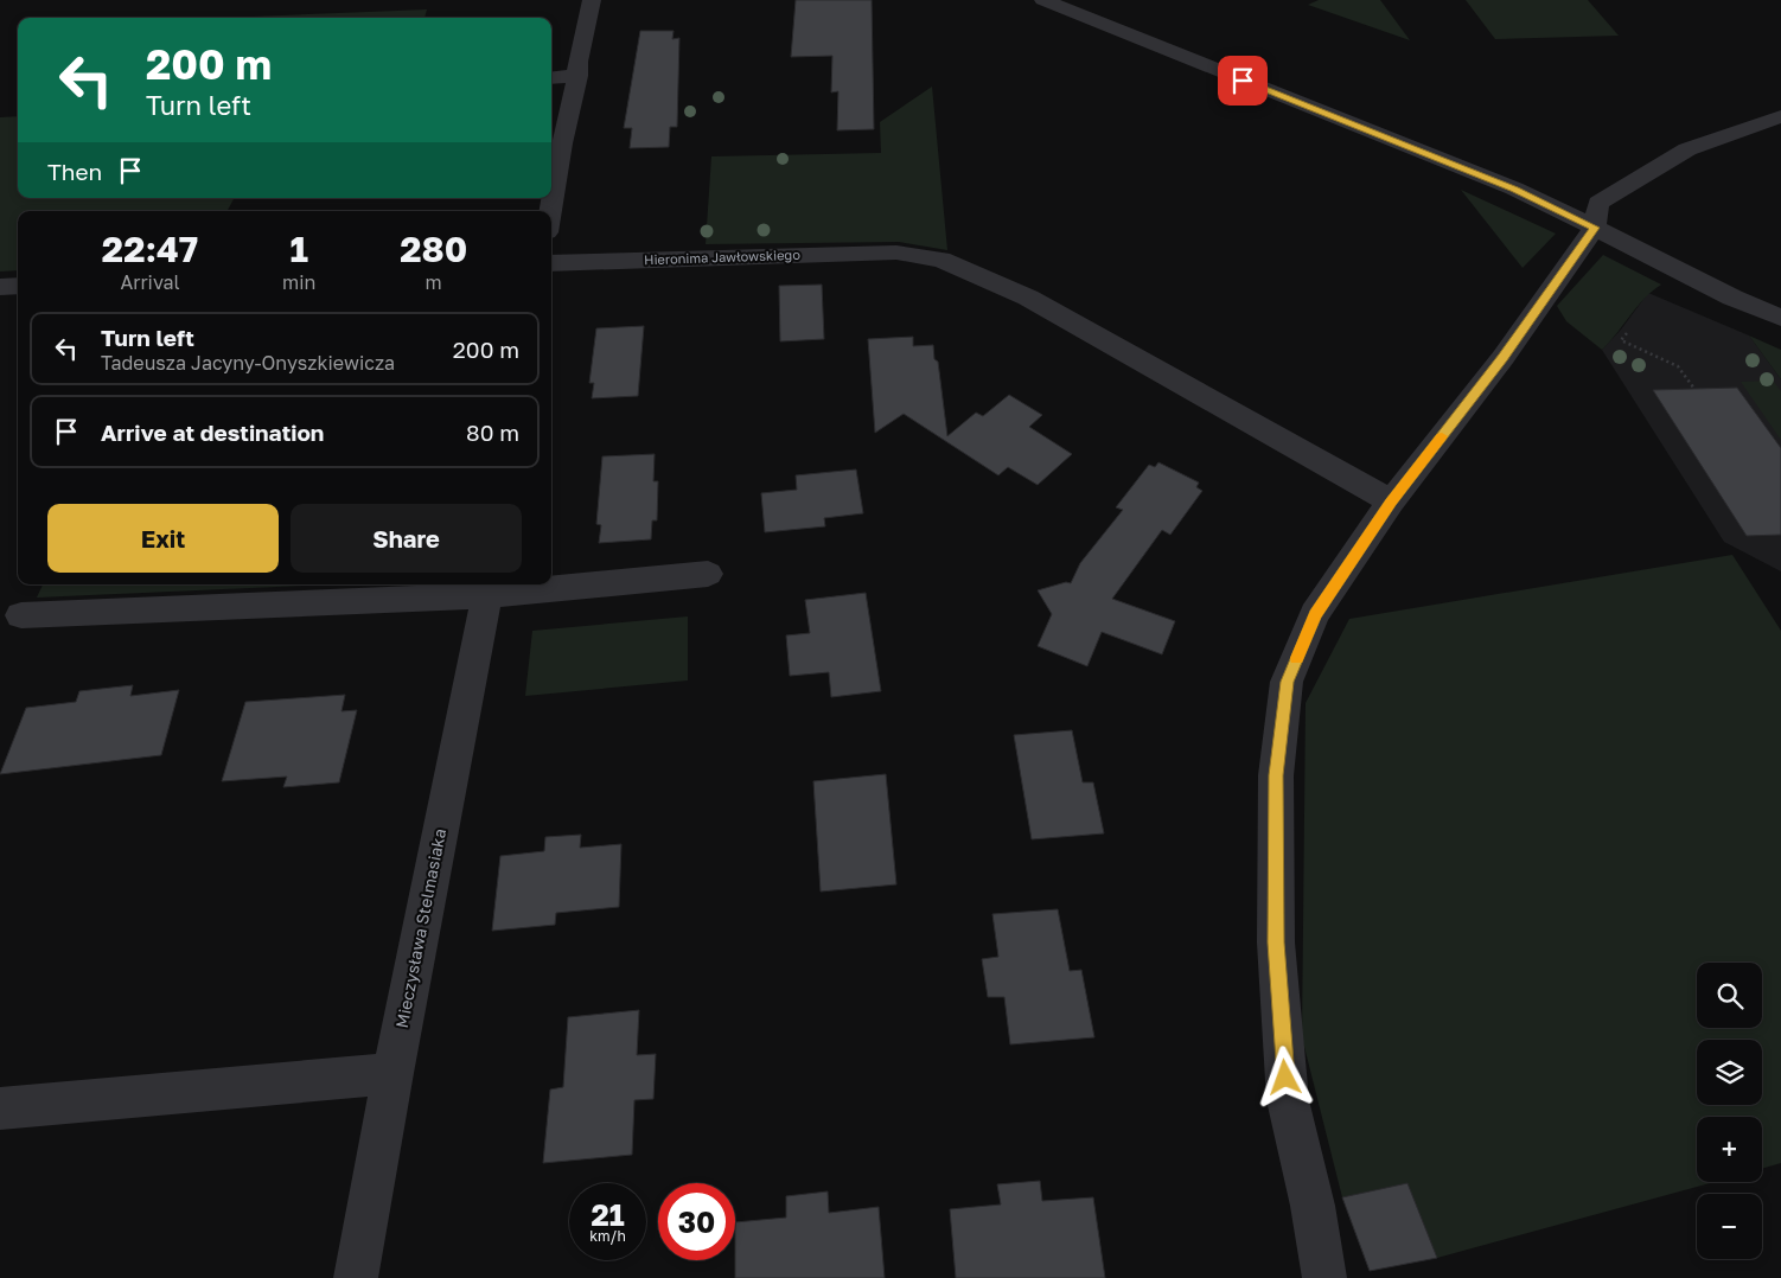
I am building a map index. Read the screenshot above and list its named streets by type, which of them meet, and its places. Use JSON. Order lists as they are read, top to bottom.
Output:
{
  "streets": {
    "street": ["Hieronima Jawłowskiego", "Mieczysława Stelmasiaka"]
  },
  "page": {
    "turn": ["200 m", "Turn left"],
    "then": "Then",
    "eta": [
      "22:47",
      "Arrival",
      "1",
      "min",
      "280",
      "m"
    ],
    "list": [
      {
        "name": "Turn left",
        "note": "Tadeusza Jacyny-Onyszkiewicza",
        "value": "200 m"
      },
      {
        "name": "Arrive at destination",
        "value": "80 m"
      }
    ],
    "buttons": ["Exit", "Share"],
    "map_buttons": ["+", "−"],
    "speed": "21 km/h",
    "limit": "30"
  }
}
